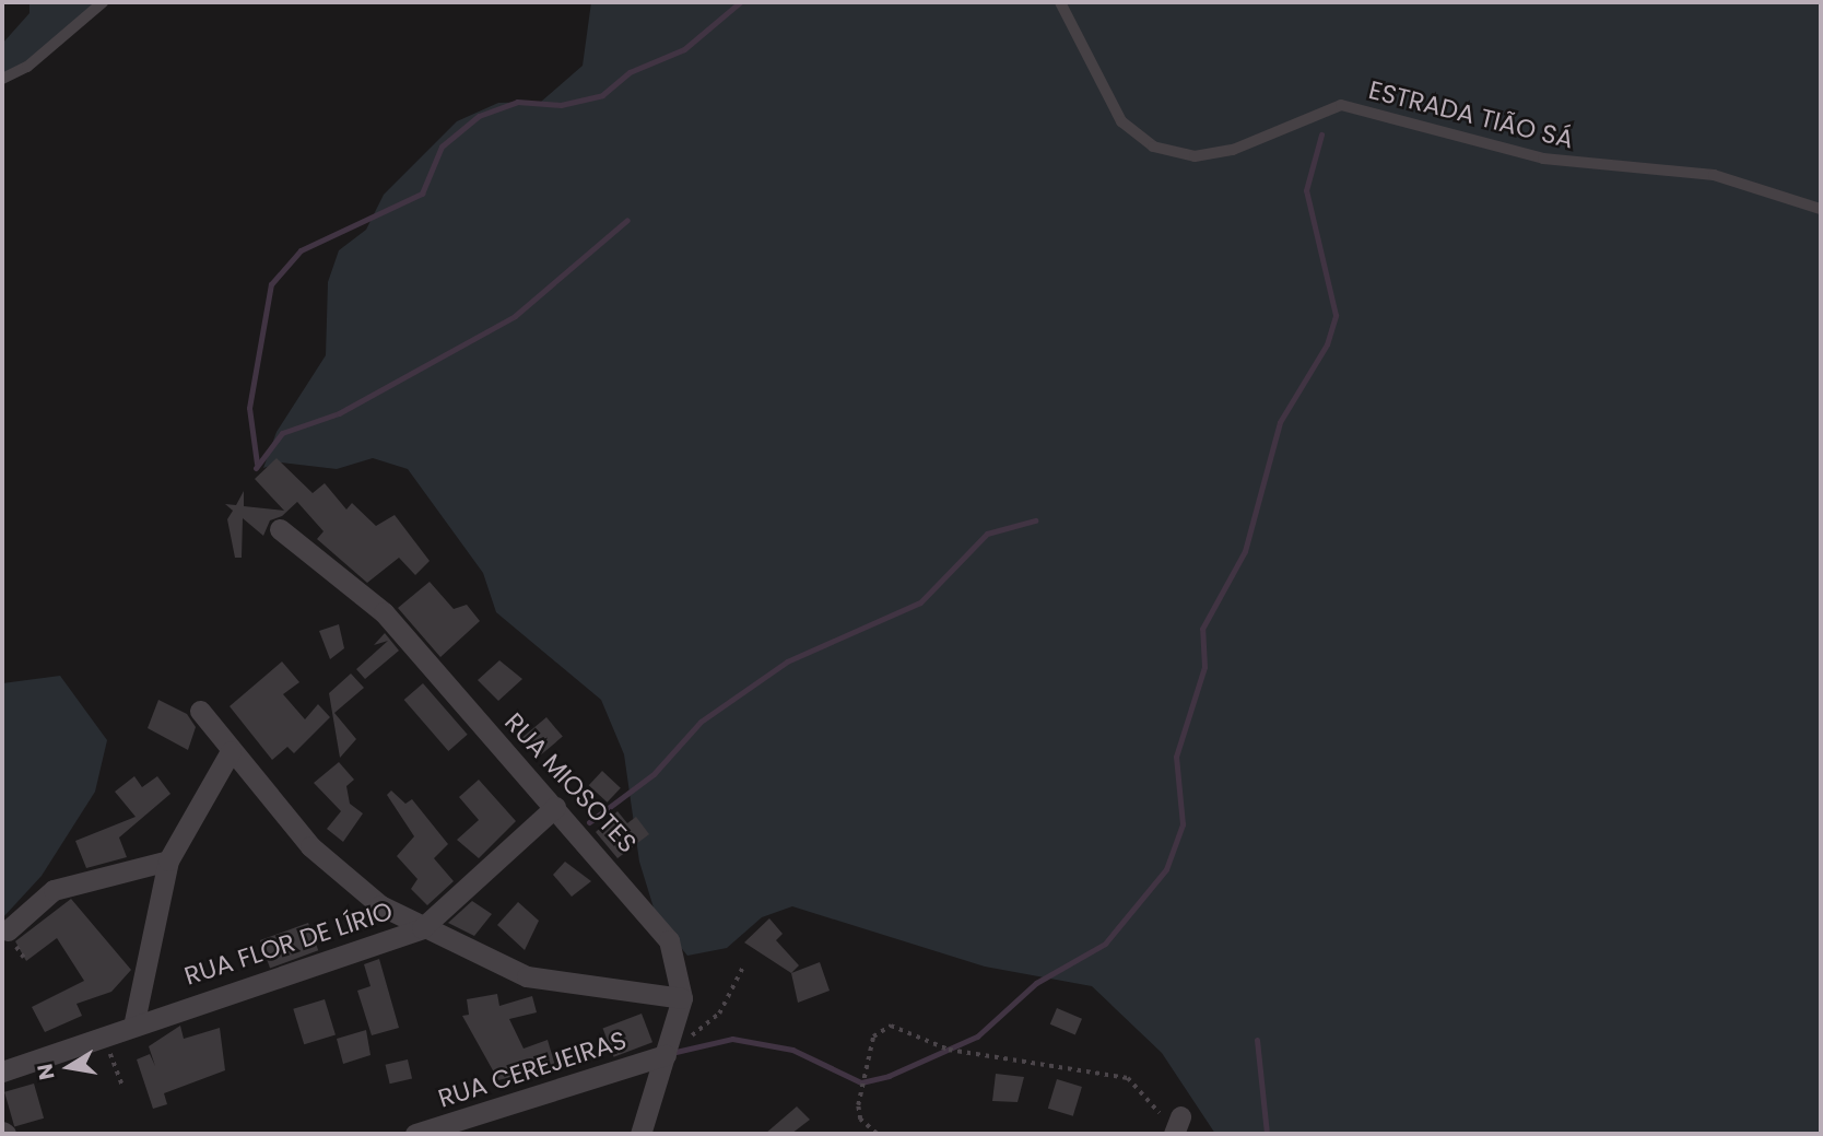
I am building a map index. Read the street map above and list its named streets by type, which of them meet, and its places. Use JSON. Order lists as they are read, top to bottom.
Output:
{
  "streets": {
    "street": ["RUA MIOSOTES", "RUA FLOR DE LÍRIO", "RUA CEREJEIRAS"],
    "lane": ["ESTRADA TIÃO SÁ"]
  },
  "crossings": [
    ["RUA MIOSOTES", "RUA FLOR DE LÍRIO"],
    ["RUA MIOSOTES", "RUA CEREJEIRAS"]
  ],
  "north": "left"
}
